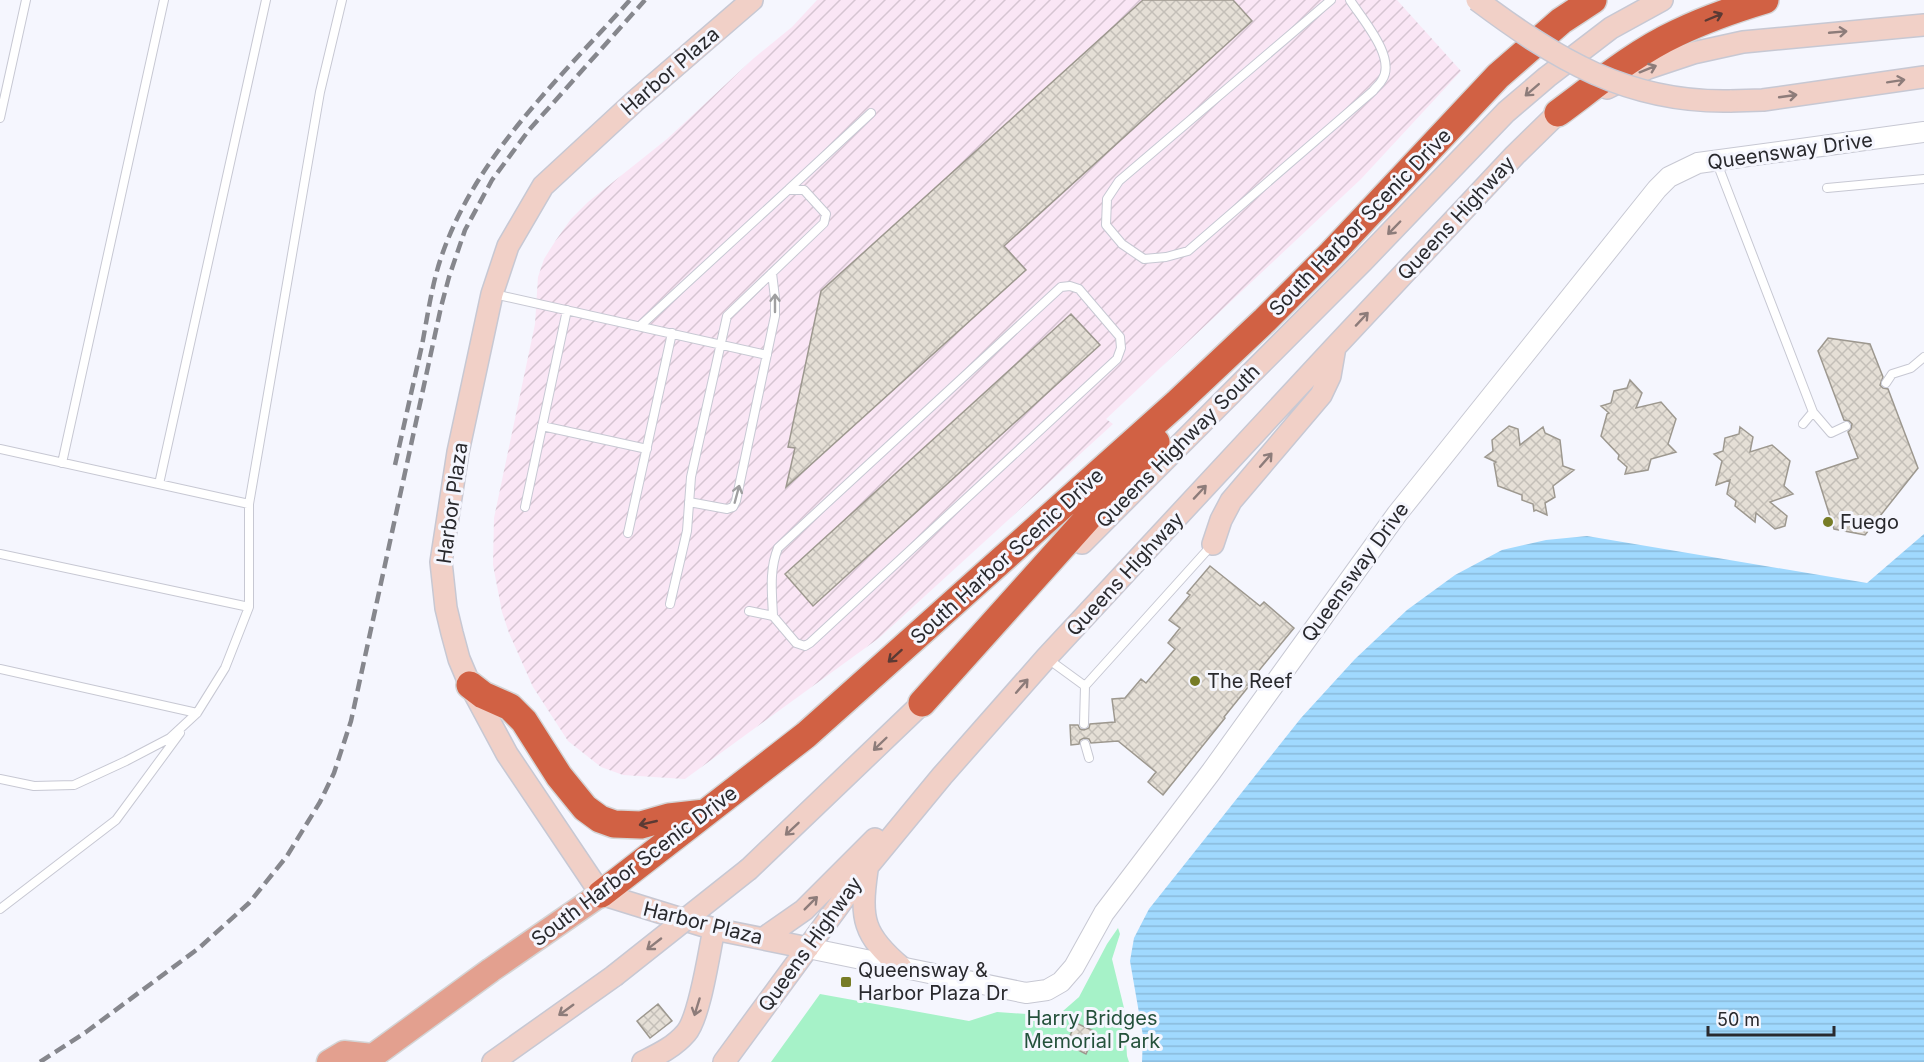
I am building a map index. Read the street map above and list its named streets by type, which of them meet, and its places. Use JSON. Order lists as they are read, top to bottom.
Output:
{
  "streets": {
    "highway": ["South Harbor Scenic Drive"],
    "main road": ["Harbor Plaza", "Queens Highway", "Queens Highway South"],
    "street": ["Queensway Drive"]
  },
  "crossings": [
    ["Harbor Plaza", "Queensway Drive"],
    ["Harbor Plaza", "Queens Highway"],
    ["Harbor Plaza", "South Harbor Scenic Drive"],
    ["Queensway Drive", "Queens Highway"]
  ],
  "one_way": ["Queens Highway"],
  "parks": ["Harry Bridges Memorial Park"],
  "places": {
    "other": ["Fuego", "The Reef"],
    "transit": ["Queensway & Harbor Plaza Dr"]
  },
  "scale_bar": "50 m"
}
